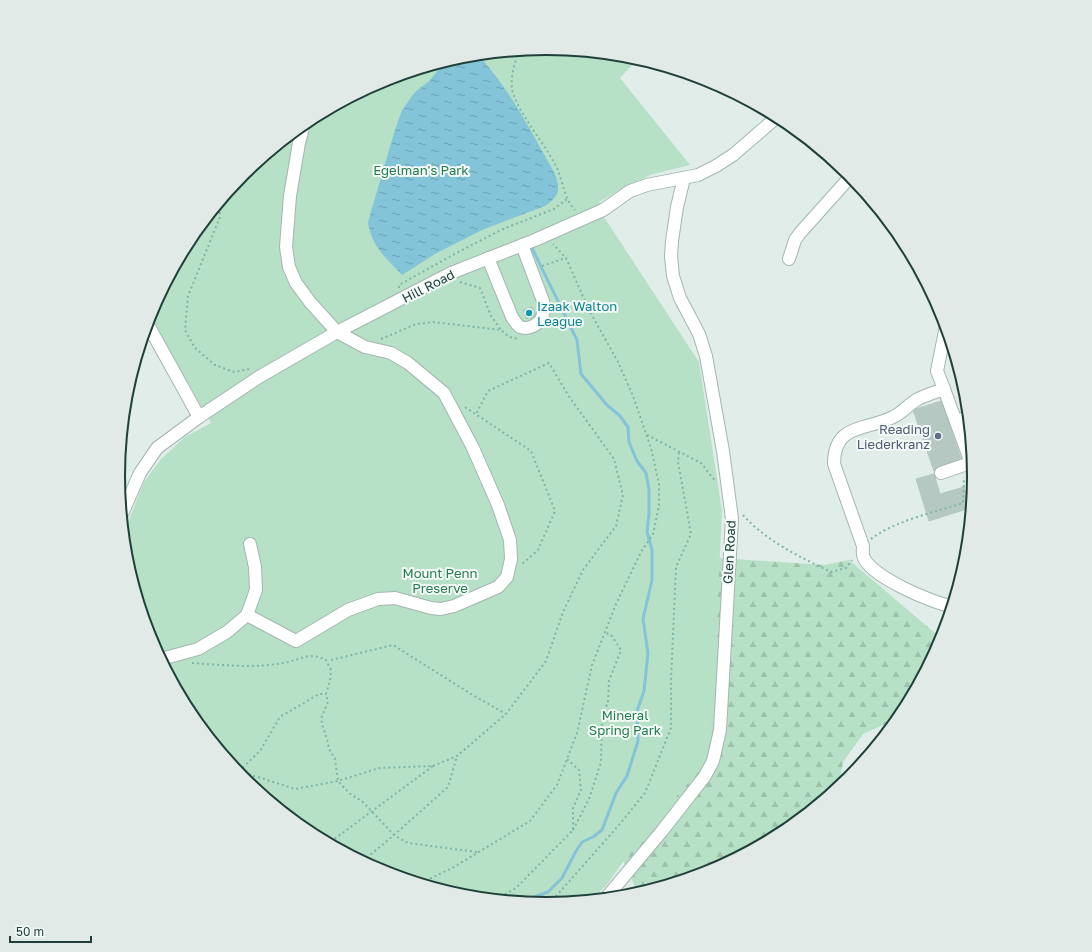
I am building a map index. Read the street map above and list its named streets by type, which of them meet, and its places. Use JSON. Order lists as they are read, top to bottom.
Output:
{
  "streets": {
    "street": ["Hill Road", "Glen Road"]
  },
  "crossings": [
    ["Hill Road", "Glen Road"]
  ],
  "parks": ["Egelman's Park", "Mount Penn Preserve", "Mineral Spring Park"],
  "places": ["Izaak Walton League", "Reading Liederkranz"],
  "scale_bar": "50 m"
}
